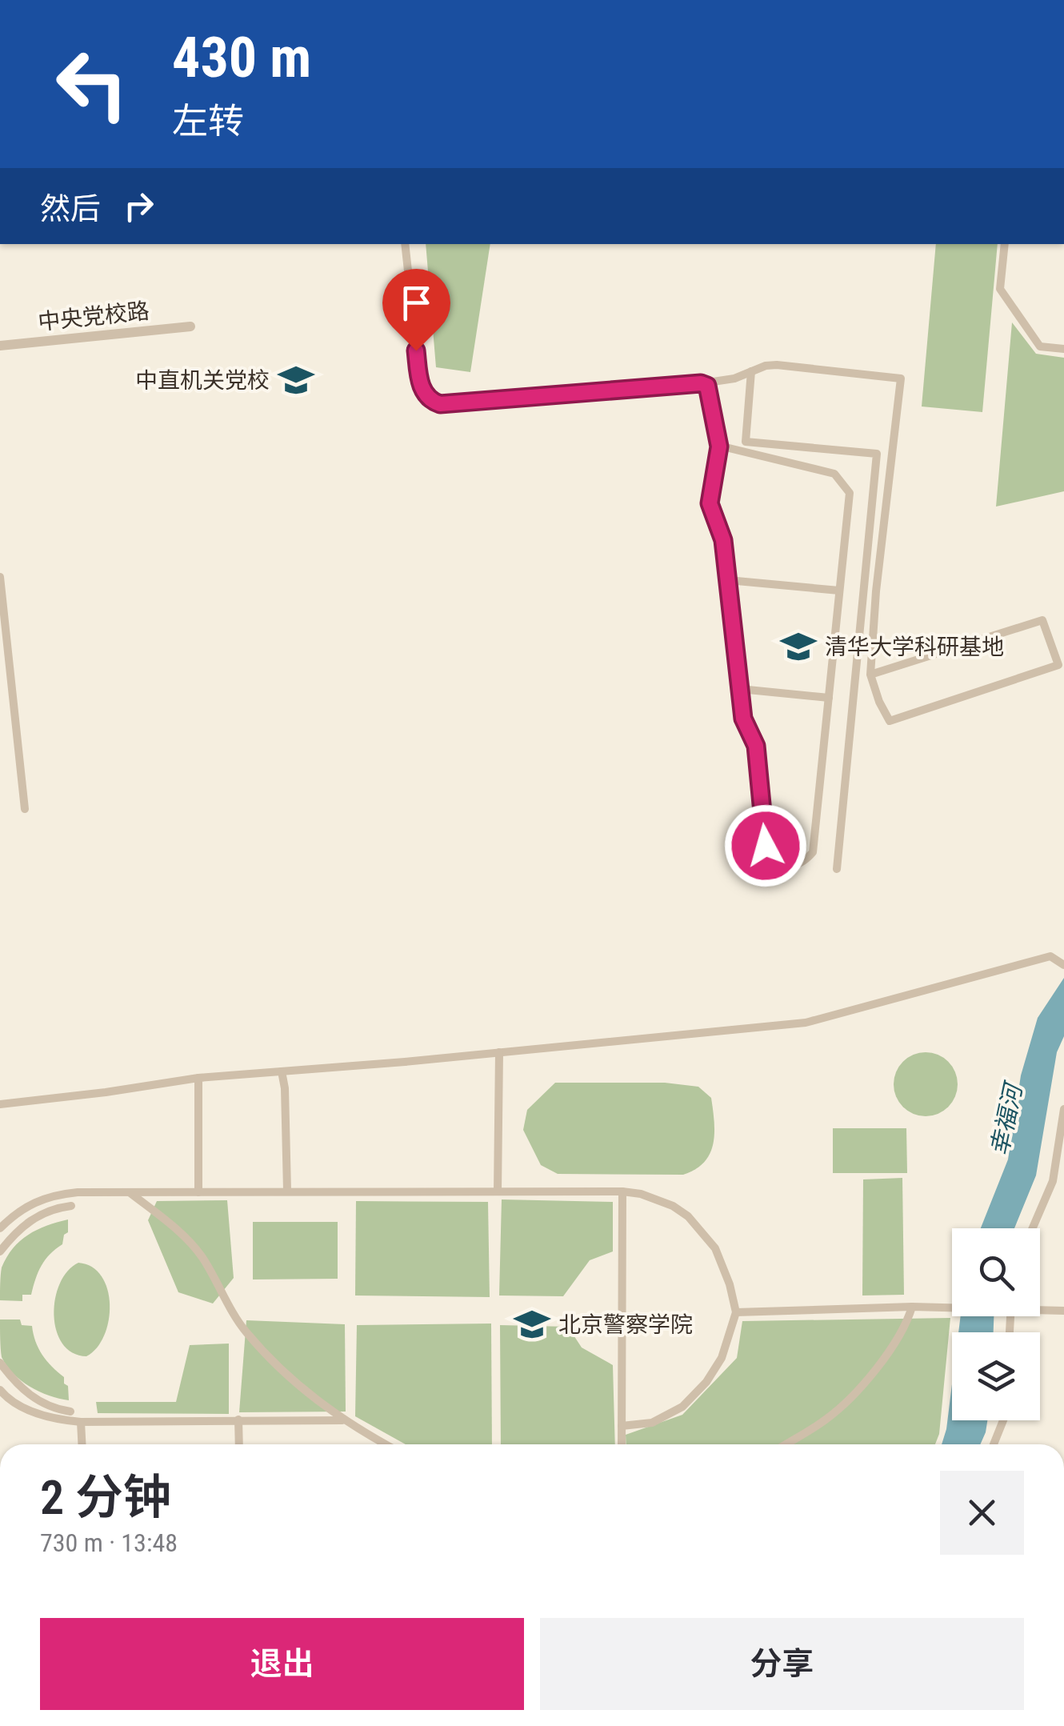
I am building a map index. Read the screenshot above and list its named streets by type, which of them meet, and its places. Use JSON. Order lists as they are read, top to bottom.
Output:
{
  "streets": {
    "street": ["中央党校路"]
  },
  "water": ["幸福河"],
  "places": {
    "school or university": ["中直机关党校", "清华大学科研基地", "北京警察学院"]
  },
  "page": {
    "turn": ["430 m", "左转"],
    "then": "然后",
    "heading": ["2 分钟", "730 m · 13:48"],
    "buttons": ["退出", "分享"]
  }
}
